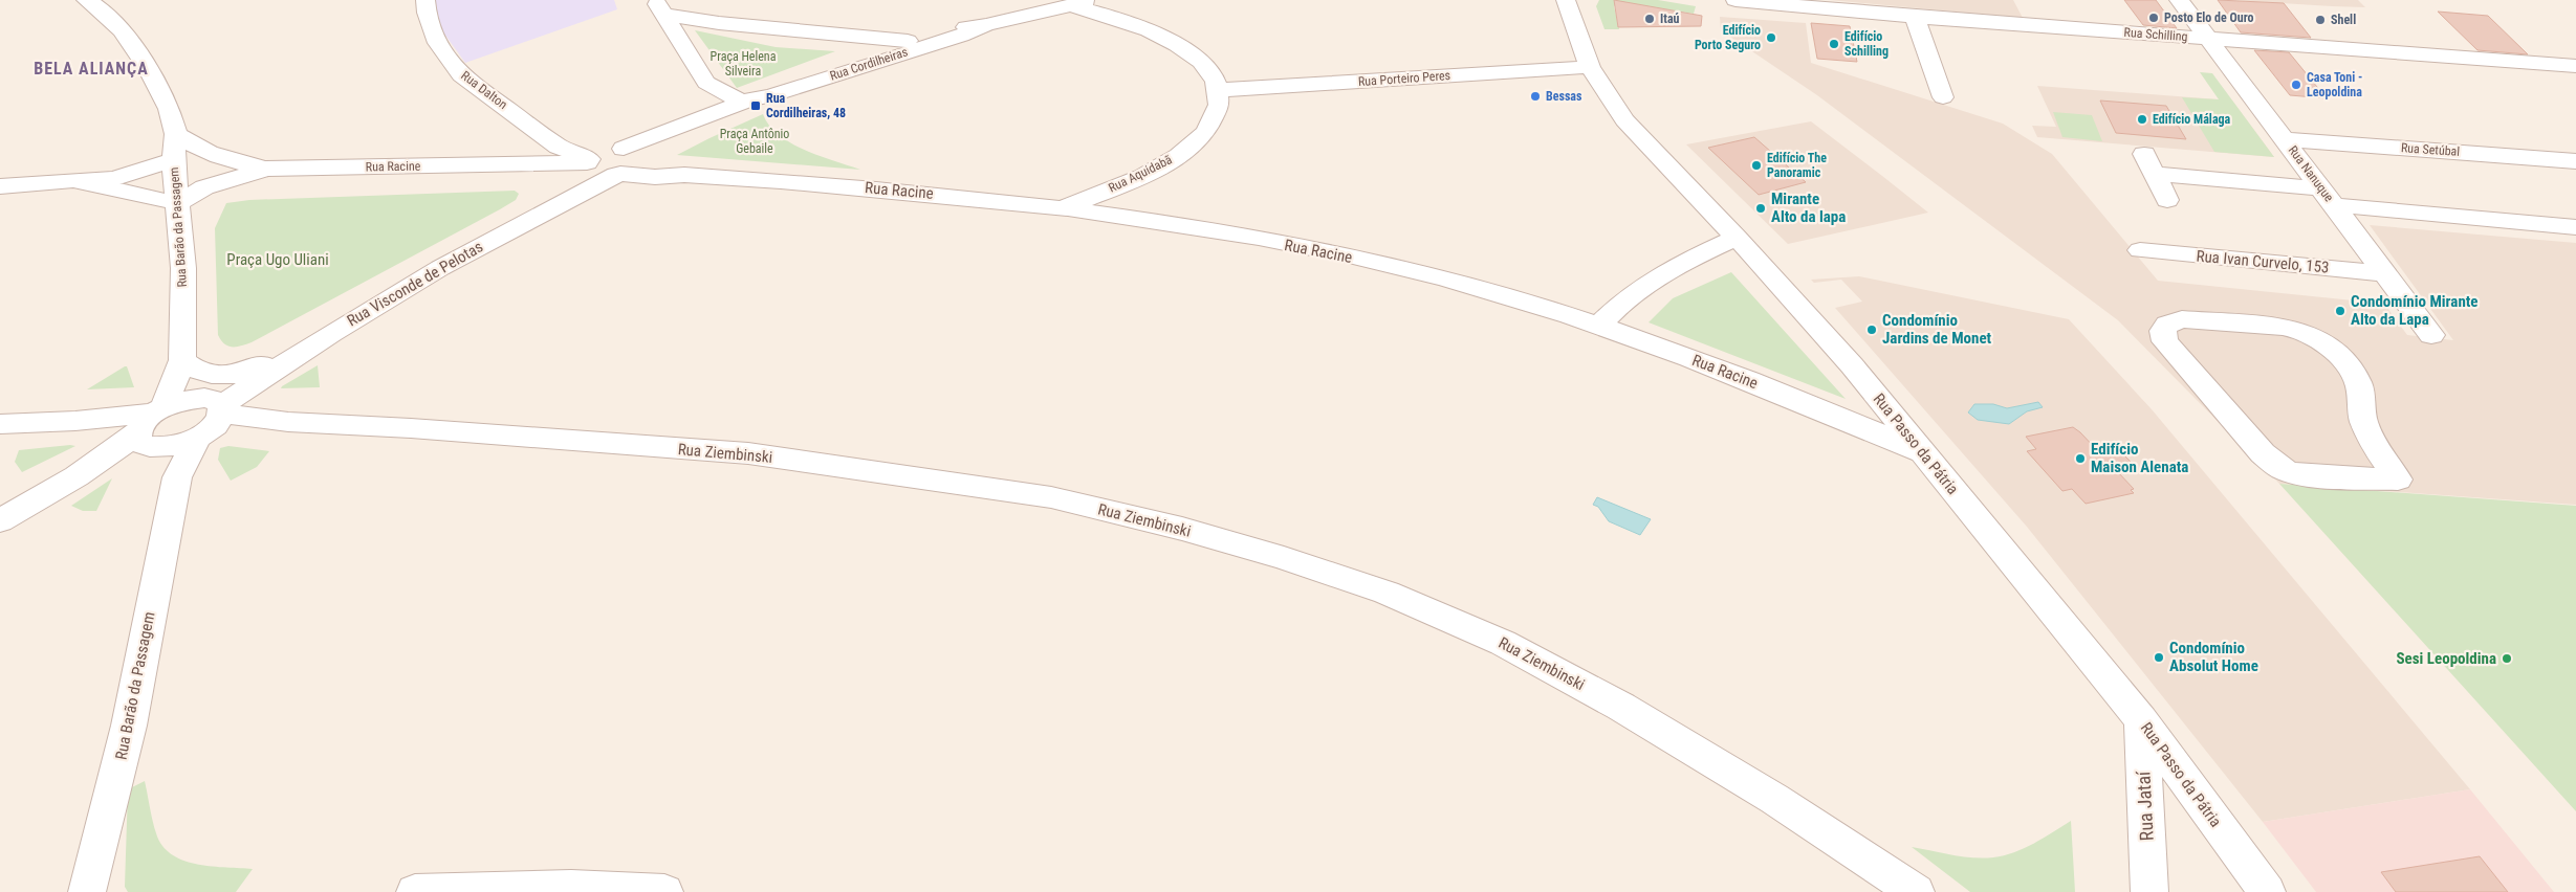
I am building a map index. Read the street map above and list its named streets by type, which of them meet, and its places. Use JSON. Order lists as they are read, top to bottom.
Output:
{
  "streets": {
    "street": [
      "Rua Schilling",
      "Rua Cordilheiras",
      "Rua Porteiro Peres",
      "Rua Dalton",
      "Rua Setúbal",
      "Rua Racine",
      "Rua Aquidabã",
      "Rua Nanuque",
      "Rua Barão da Passagem",
      "Rua Ivan Curvelo, 153",
      "Rua Visconde de Pelotas",
      "Rua Passo da Pátria",
      "Rua Ziembinski",
      "Rua Jataí"
    ]
  },
  "crossings": [
    ["Rua Schilling", "Rua Nanuque"],
    ["Rua Cordilheiras", "Rua Dalton"],
    ["Rua Cordilheiras", "Rua Racine"],
    ["Rua Cordilheiras", "Rua Visconde de Pelotas"],
    ["Rua Porteiro Peres", "Rua Aquidabã"],
    ["Rua Porteiro Peres", "Rua Passo da Pátria"],
    ["Rua Dalton", "Rua Racine"],
    ["Rua Dalton", "Rua Visconde de Pelotas"],
    ["Rua Setúbal", "Rua Nanuque"],
    ["Rua Racine", "Rua Aquidabã"],
    ["Rua Racine", "Rua Barão da Passagem"],
    ["Rua Racine", "Rua Visconde de Pelotas"],
    ["Rua Racine", "Rua Passo da Pátria"],
    ["Rua Barão da Passagem", "Rua Visconde de Pelotas"],
    ["Rua Barão da Passagem", "Rua Ziembinski"],
    ["Rua Visconde de Pelotas", "Rua Ziembinski"],
    ["Rua Passo da Pátria", "Rua Jataí"]
  ],
  "districts": ["BELA ALIANÇA"],
  "parks": ["Praça Helena Silveira", "Praça Antônio Gebaile", "Praça Ugo Uliani"],
  "places": {
    "other": [
      "Posto Elo de Ouro",
      "Itaú",
      "Shell",
      "Edifício Porto Seguro",
      "Edifício Schilling",
      "Casa Toni - Leopoldina",
      "Bessas",
      "Edifício Málaga",
      "Edifício The Panoramic",
      "Mirante Alto da lapa",
      "Condomínio Mirante Alto da Lapa",
      "Condomínio Jardins de Monet",
      "Edifício Maison Alenata",
      "Condomínio Absolut Home",
      "Sesi Leopoldina"
    ],
    "transit": ["Rua Cordilheiras, 48"]
  }
}
